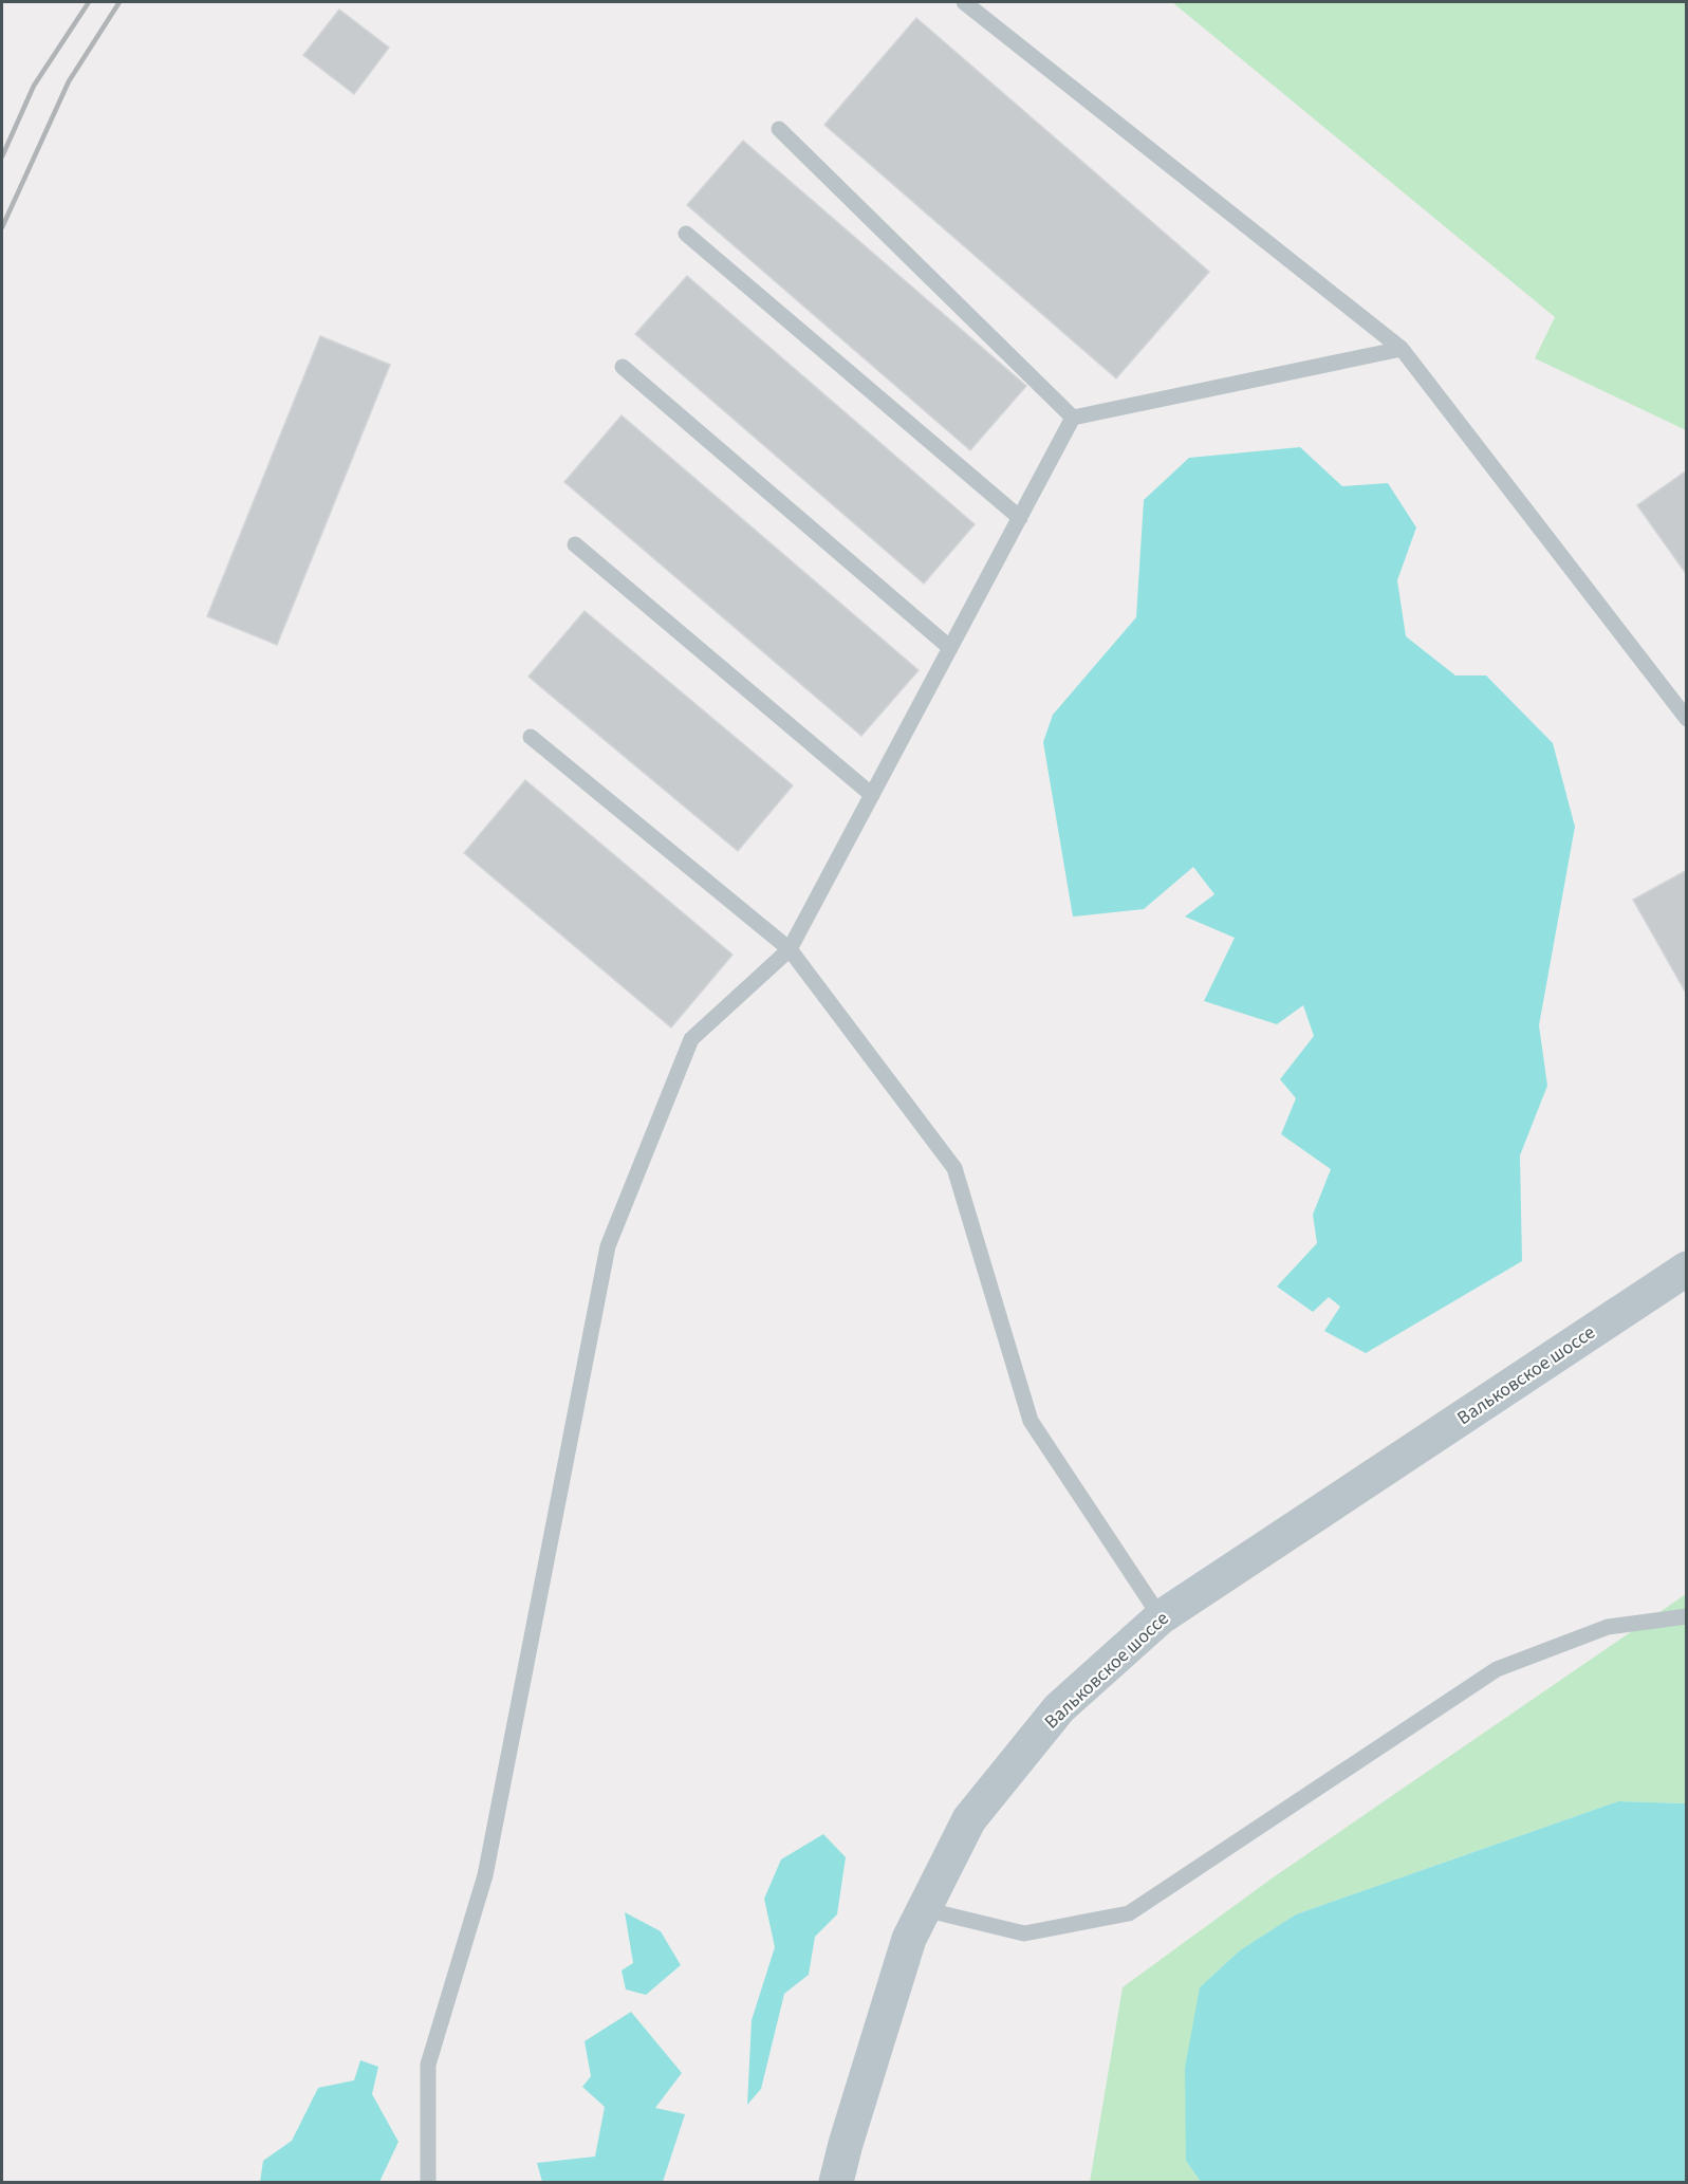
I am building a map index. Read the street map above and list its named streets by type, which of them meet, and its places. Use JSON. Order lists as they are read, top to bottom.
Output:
{
  "streets": {
    "main road": ["Вальковское шоссе"]
  }
}
